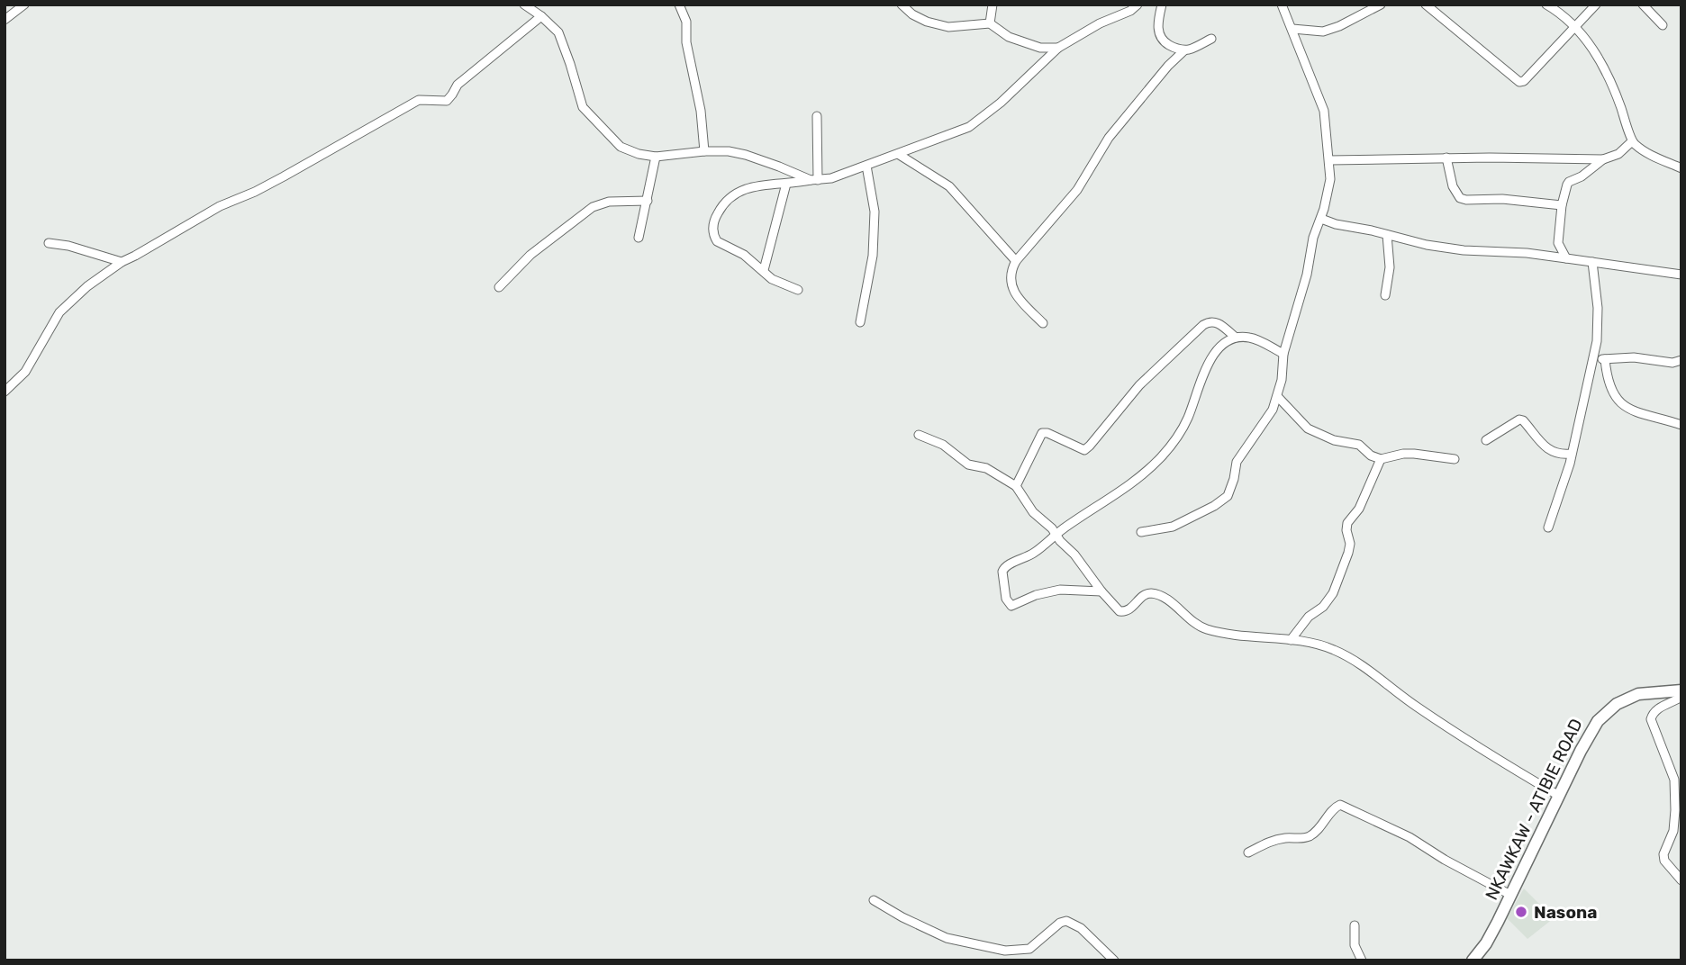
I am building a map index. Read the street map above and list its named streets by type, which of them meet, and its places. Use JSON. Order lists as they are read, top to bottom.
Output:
{
  "streets": {
    "main road": ["NKAWKAW - ATIBIE ROAD"]
  },
  "places": ["Nasona"]
}
